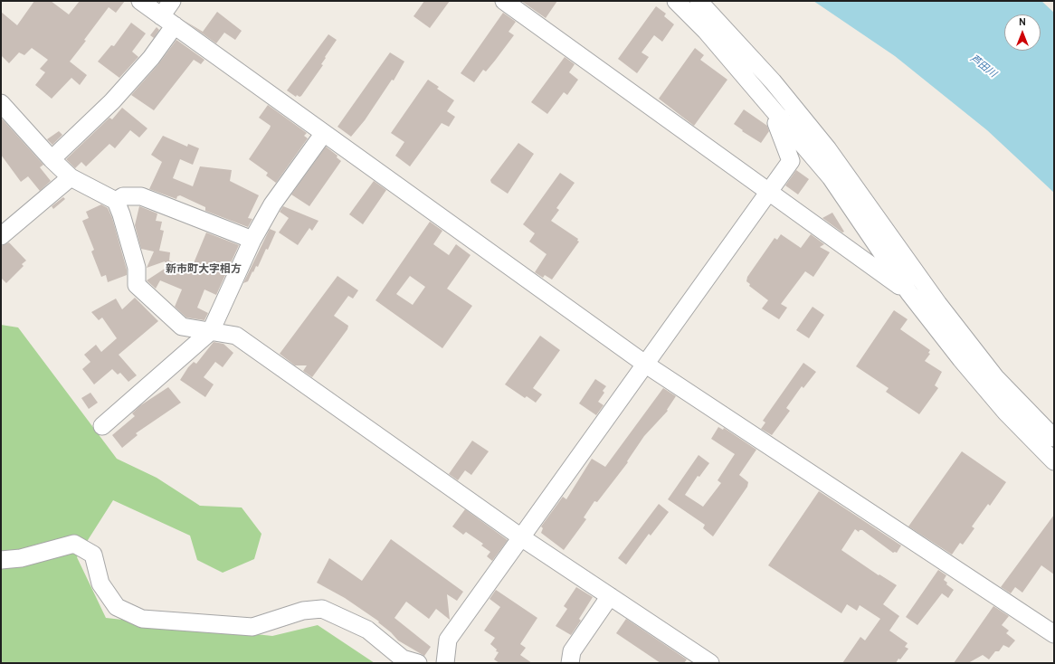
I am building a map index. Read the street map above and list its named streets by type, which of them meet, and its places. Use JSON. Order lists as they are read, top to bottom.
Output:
{
  "districts": ["新市町大字相方"],
  "water": ["芦田川"],
  "north": "top"
}
